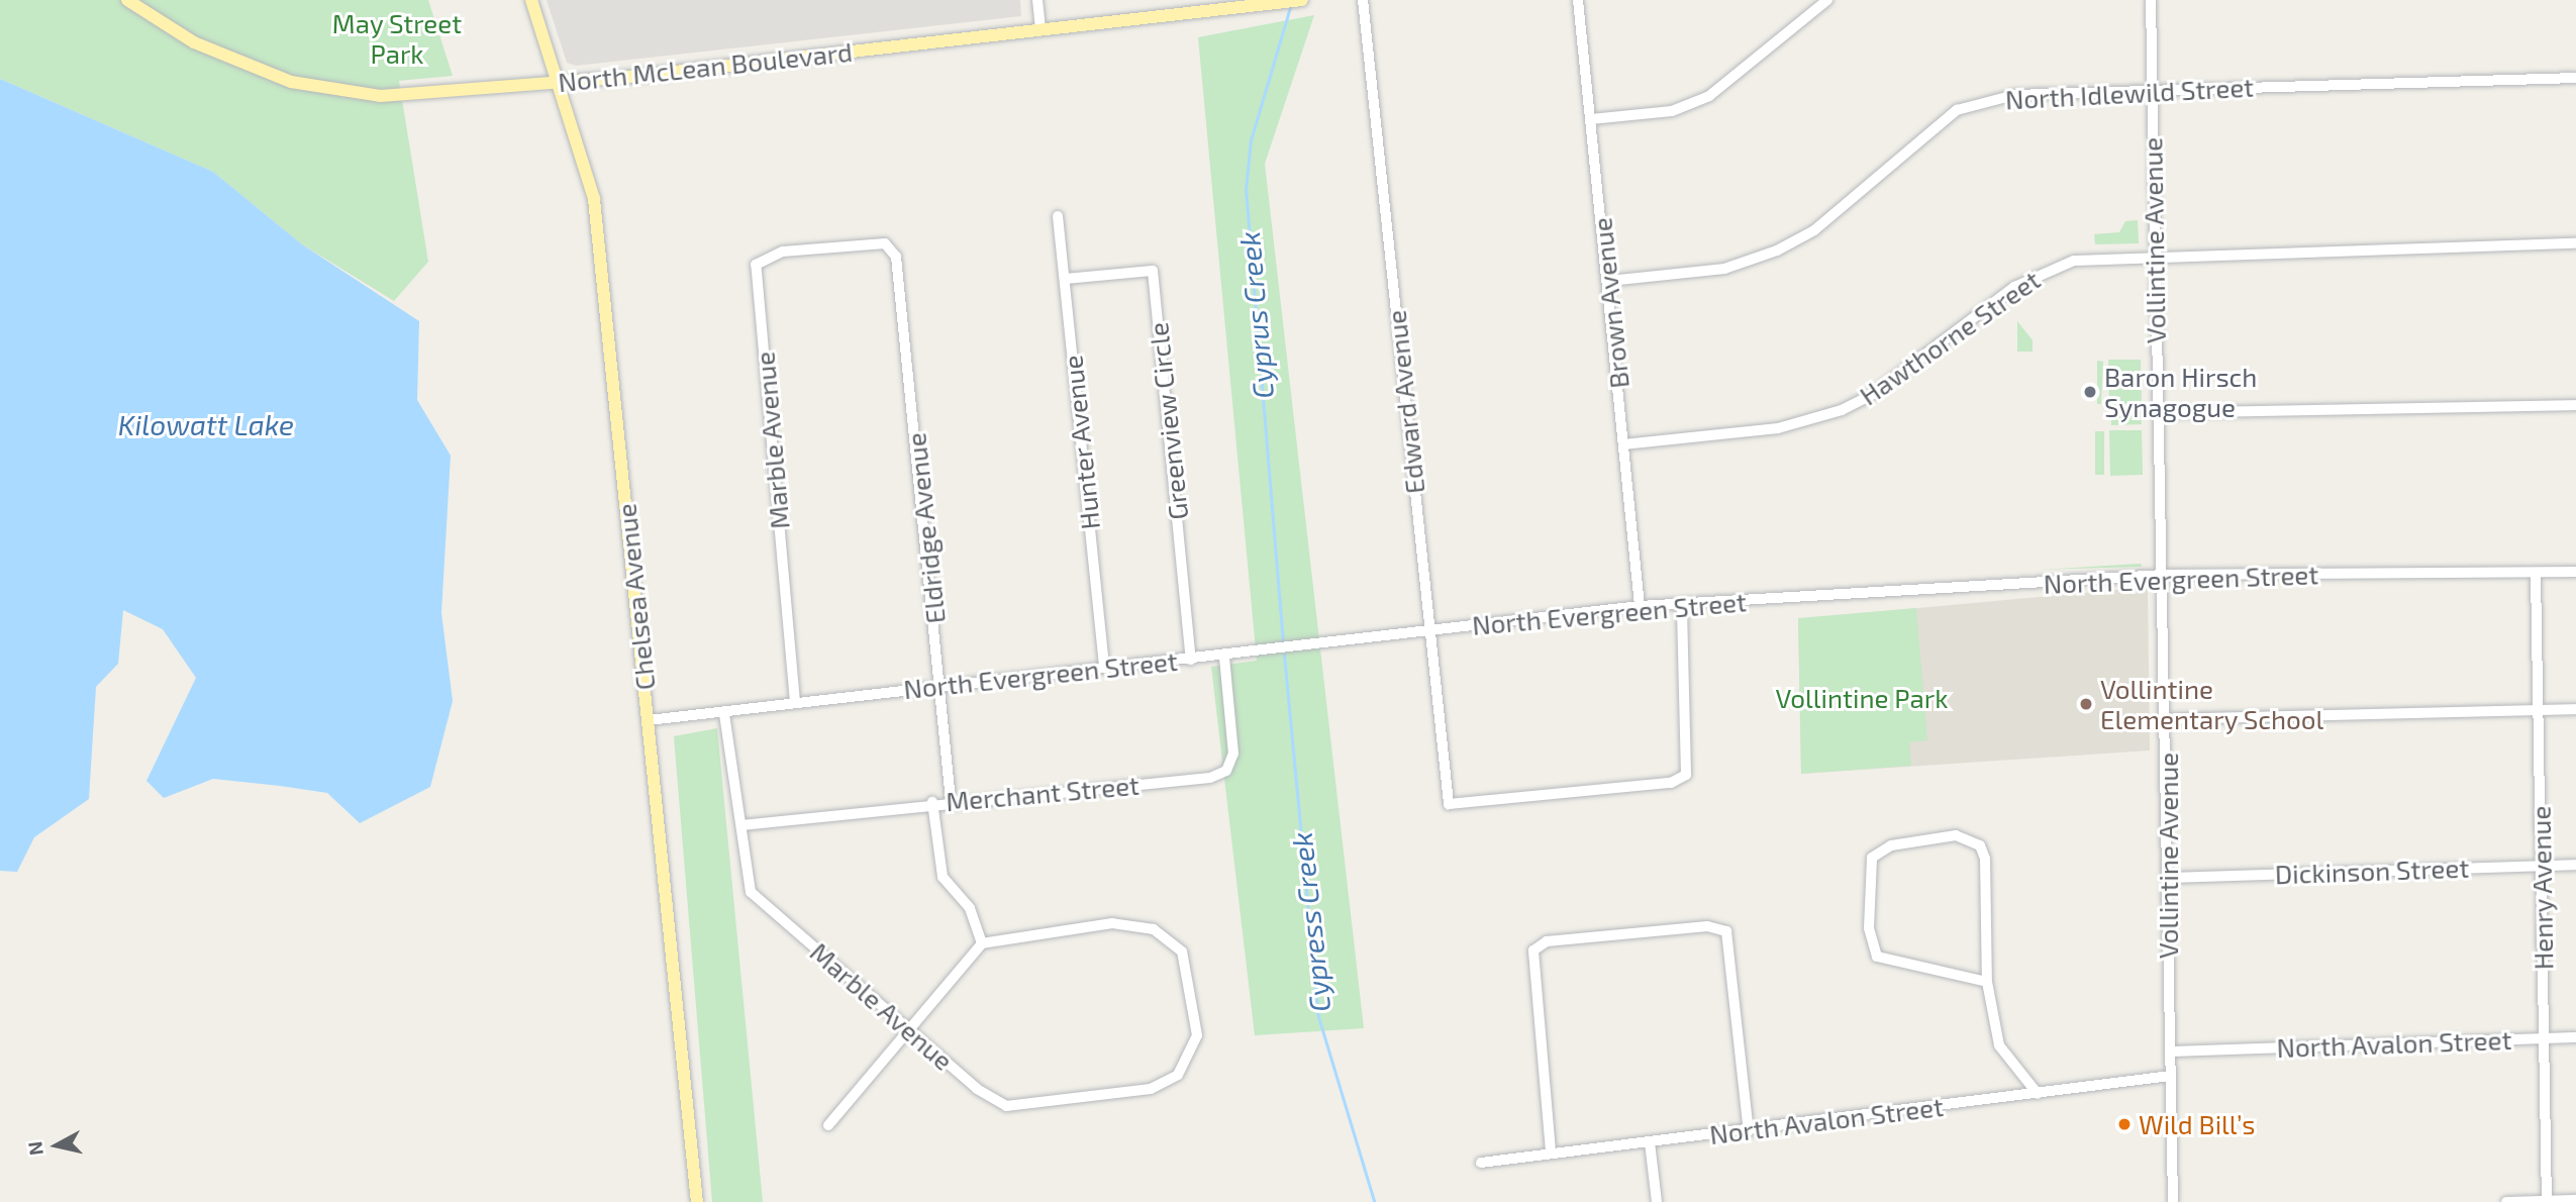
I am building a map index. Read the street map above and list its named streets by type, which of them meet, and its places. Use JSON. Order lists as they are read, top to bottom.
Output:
{
  "streets": {
    "main road": ["North McLean Boulevard", "Chelsea Avenue"],
    "street": [
      "North Idlewild Street",
      "Vollintine Avenue",
      "Brown Avenue",
      "Hawthorne Street",
      "Edward Avenue",
      "Greenview Circle",
      "Marble Avenue",
      "Hunter Avenue",
      "Eldridge Avenue",
      "North Evergreen Street",
      "Merchant Street",
      "Dickinson Street",
      "Henry Avenue",
      "North Avalon Street"
    ]
  },
  "crossings": [
    ["North McLean Boulevard", "Chelsea Avenue"],
    ["North Idlewild Street", "Vollintine Avenue"],
    ["North Idlewild Street", "Brown Avenue"],
    ["Vollintine Avenue", "Hawthorne Street"],
    ["Vollintine Avenue", "North Evergreen Street"],
    ["Vollintine Avenue", "Dickinson Street"],
    ["Vollintine Avenue", "North Avalon Street"],
    ["Brown Avenue", "Hawthorne Street"],
    ["Brown Avenue", "North Evergreen Street"],
    ["Edward Avenue", "North Evergreen Street"],
    ["Greenview Circle", "Hunter Avenue"],
    ["Greenview Circle", "North Evergreen Street"],
    ["Marble Avenue", "Eldridge Avenue"],
    ["Marble Avenue", "North Evergreen Street"],
    ["Marble Avenue", "Merchant Street"],
    ["Hunter Avenue", "North Evergreen Street"],
    ["Eldridge Avenue", "North Evergreen Street"],
    ["Eldridge Avenue", "Merchant Street"],
    ["North Evergreen Street", "Chelsea Avenue"],
    ["North Evergreen Street", "Merchant Street"],
    ["North Evergreen Street", "Henry Avenue"],
    ["Dickinson Street", "Henry Avenue"],
    ["Henry Avenue", "North Avalon Street"]
  ],
  "water": ["Cyprus Creek", "Kilowatt Lake", "Cypress Creek"],
  "parks": ["May Street Park", "Vollintine Park"],
  "places": ["Baron Hirsch Synagogue", "Vollintine Elementary School", "Wild Bill’s"],
  "north": "left"
}
